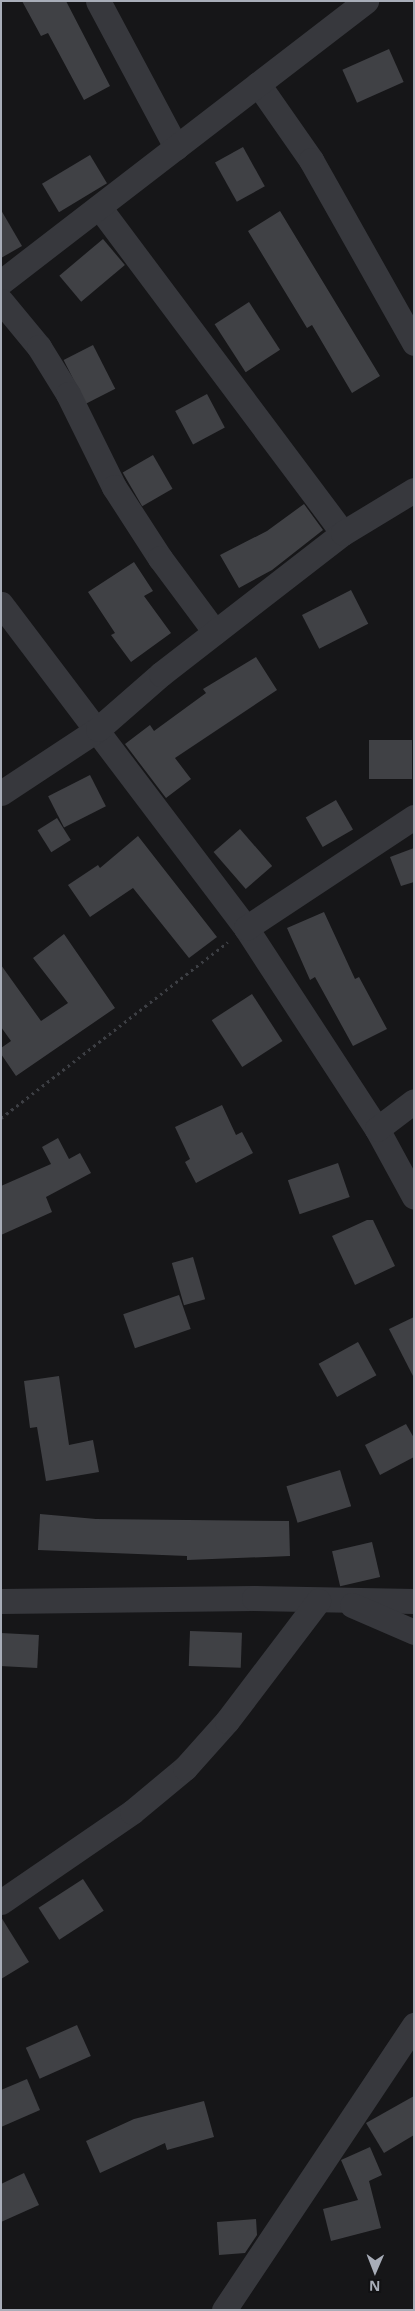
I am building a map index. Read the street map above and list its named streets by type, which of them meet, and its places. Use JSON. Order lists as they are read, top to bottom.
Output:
{
  "north": "bottom"
}
